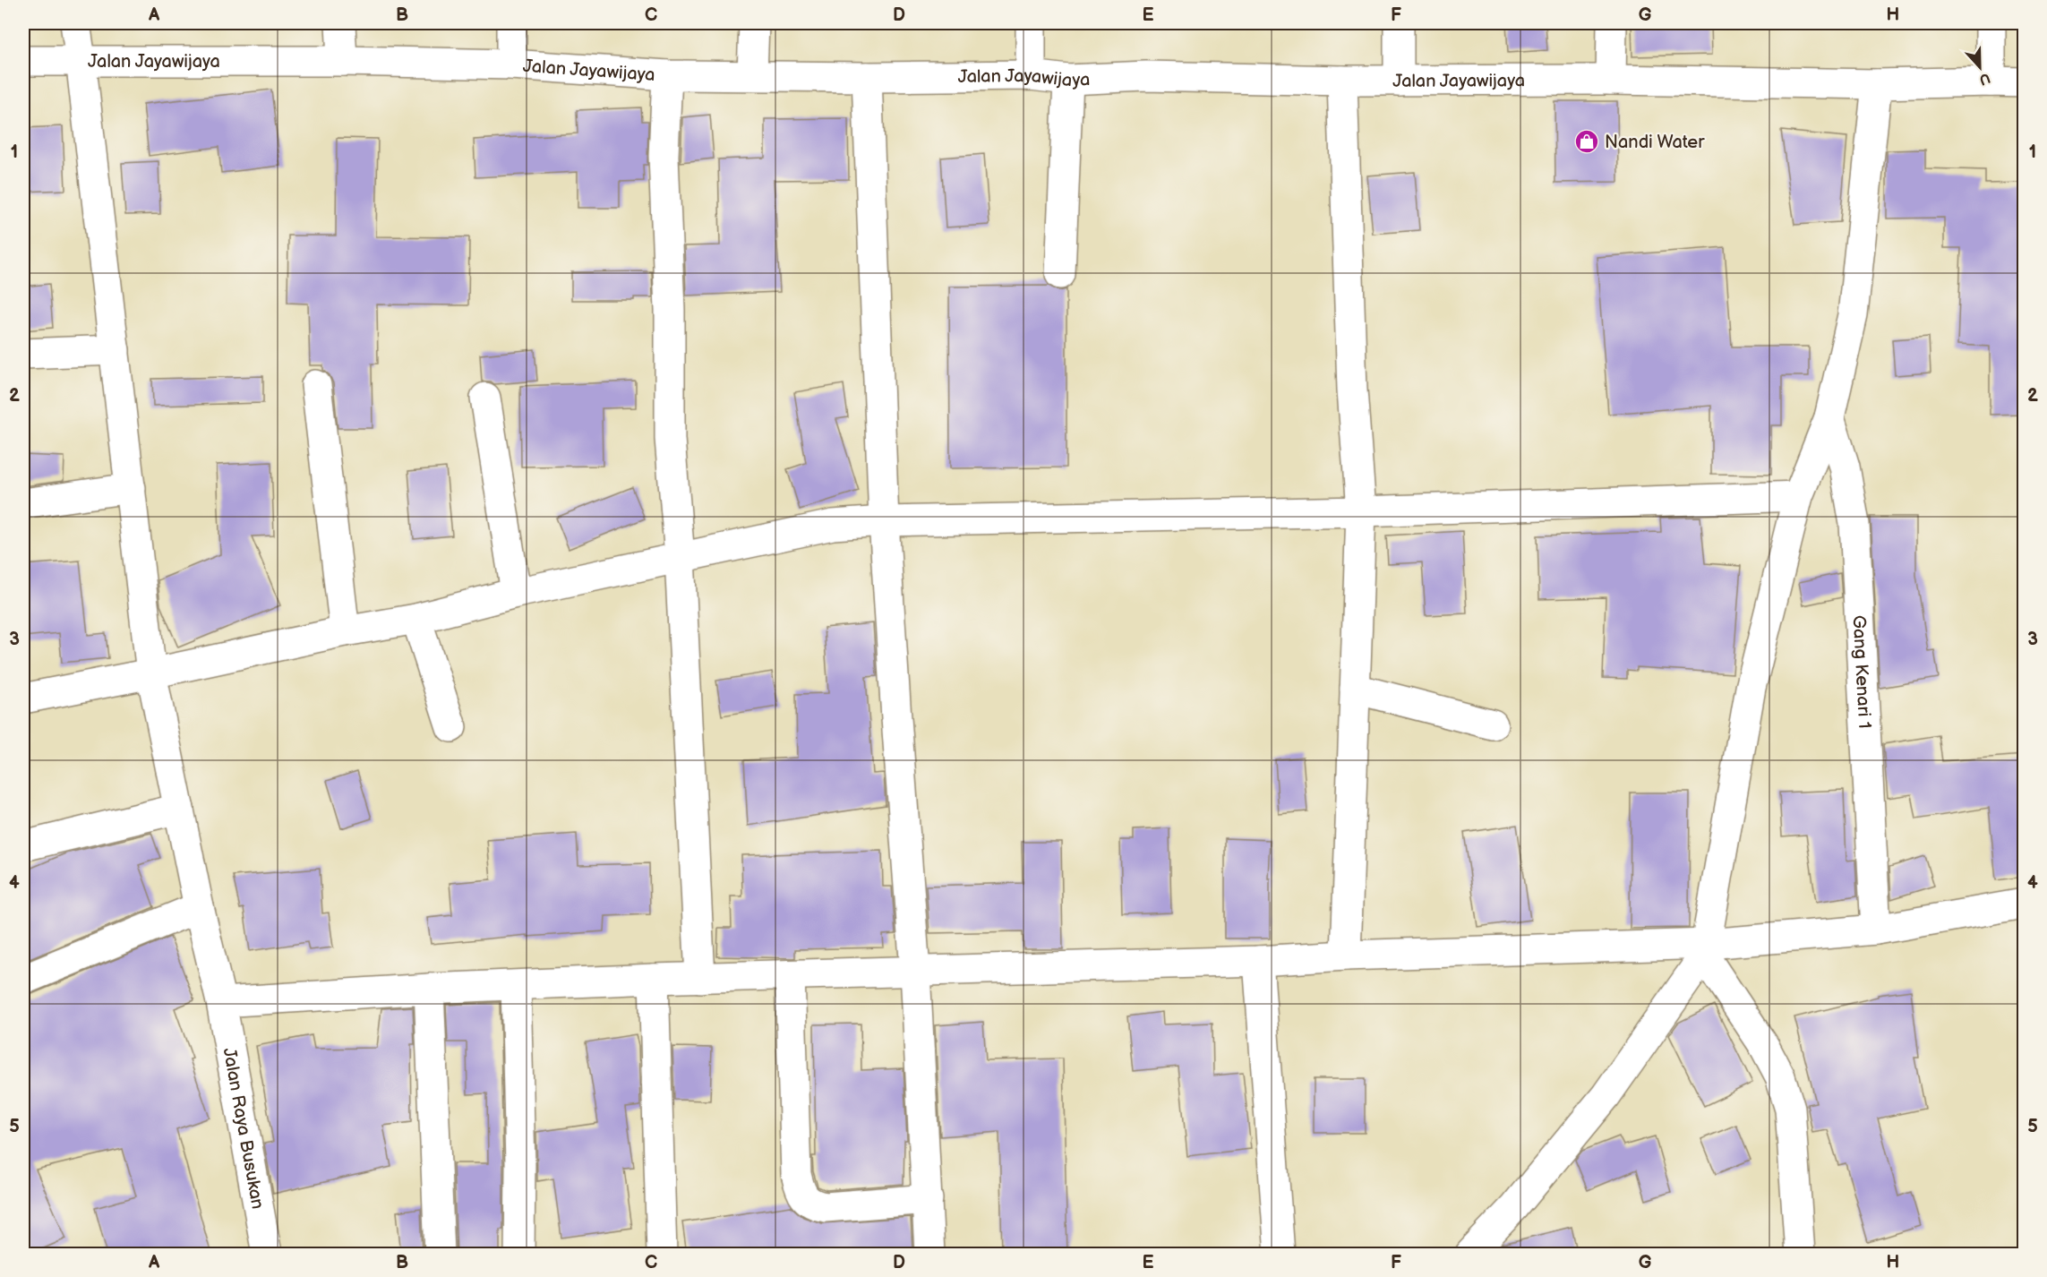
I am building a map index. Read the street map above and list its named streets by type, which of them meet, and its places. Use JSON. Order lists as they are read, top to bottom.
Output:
{
  "streets": {
    "street": ["Jalan Jayawijaya", "Gang Kenari 1", "Jalan Raya Busukan"]
  },
  "crossings": [
    ["Jalan Jayawijaya", "Jalan Raya Busukan"]
  ],
  "places": {
    "shop": ["Nandi Water"]
  },
  "north": "bottom",
  "grid": {
    "columns": [
      "A",
      "B",
      "C",
      "D",
      "E",
      "F",
      "G",
      "H"
    ],
    "rows": [
      "1",
      "2",
      "3",
      "4",
      "5"
    ]
  }
}
